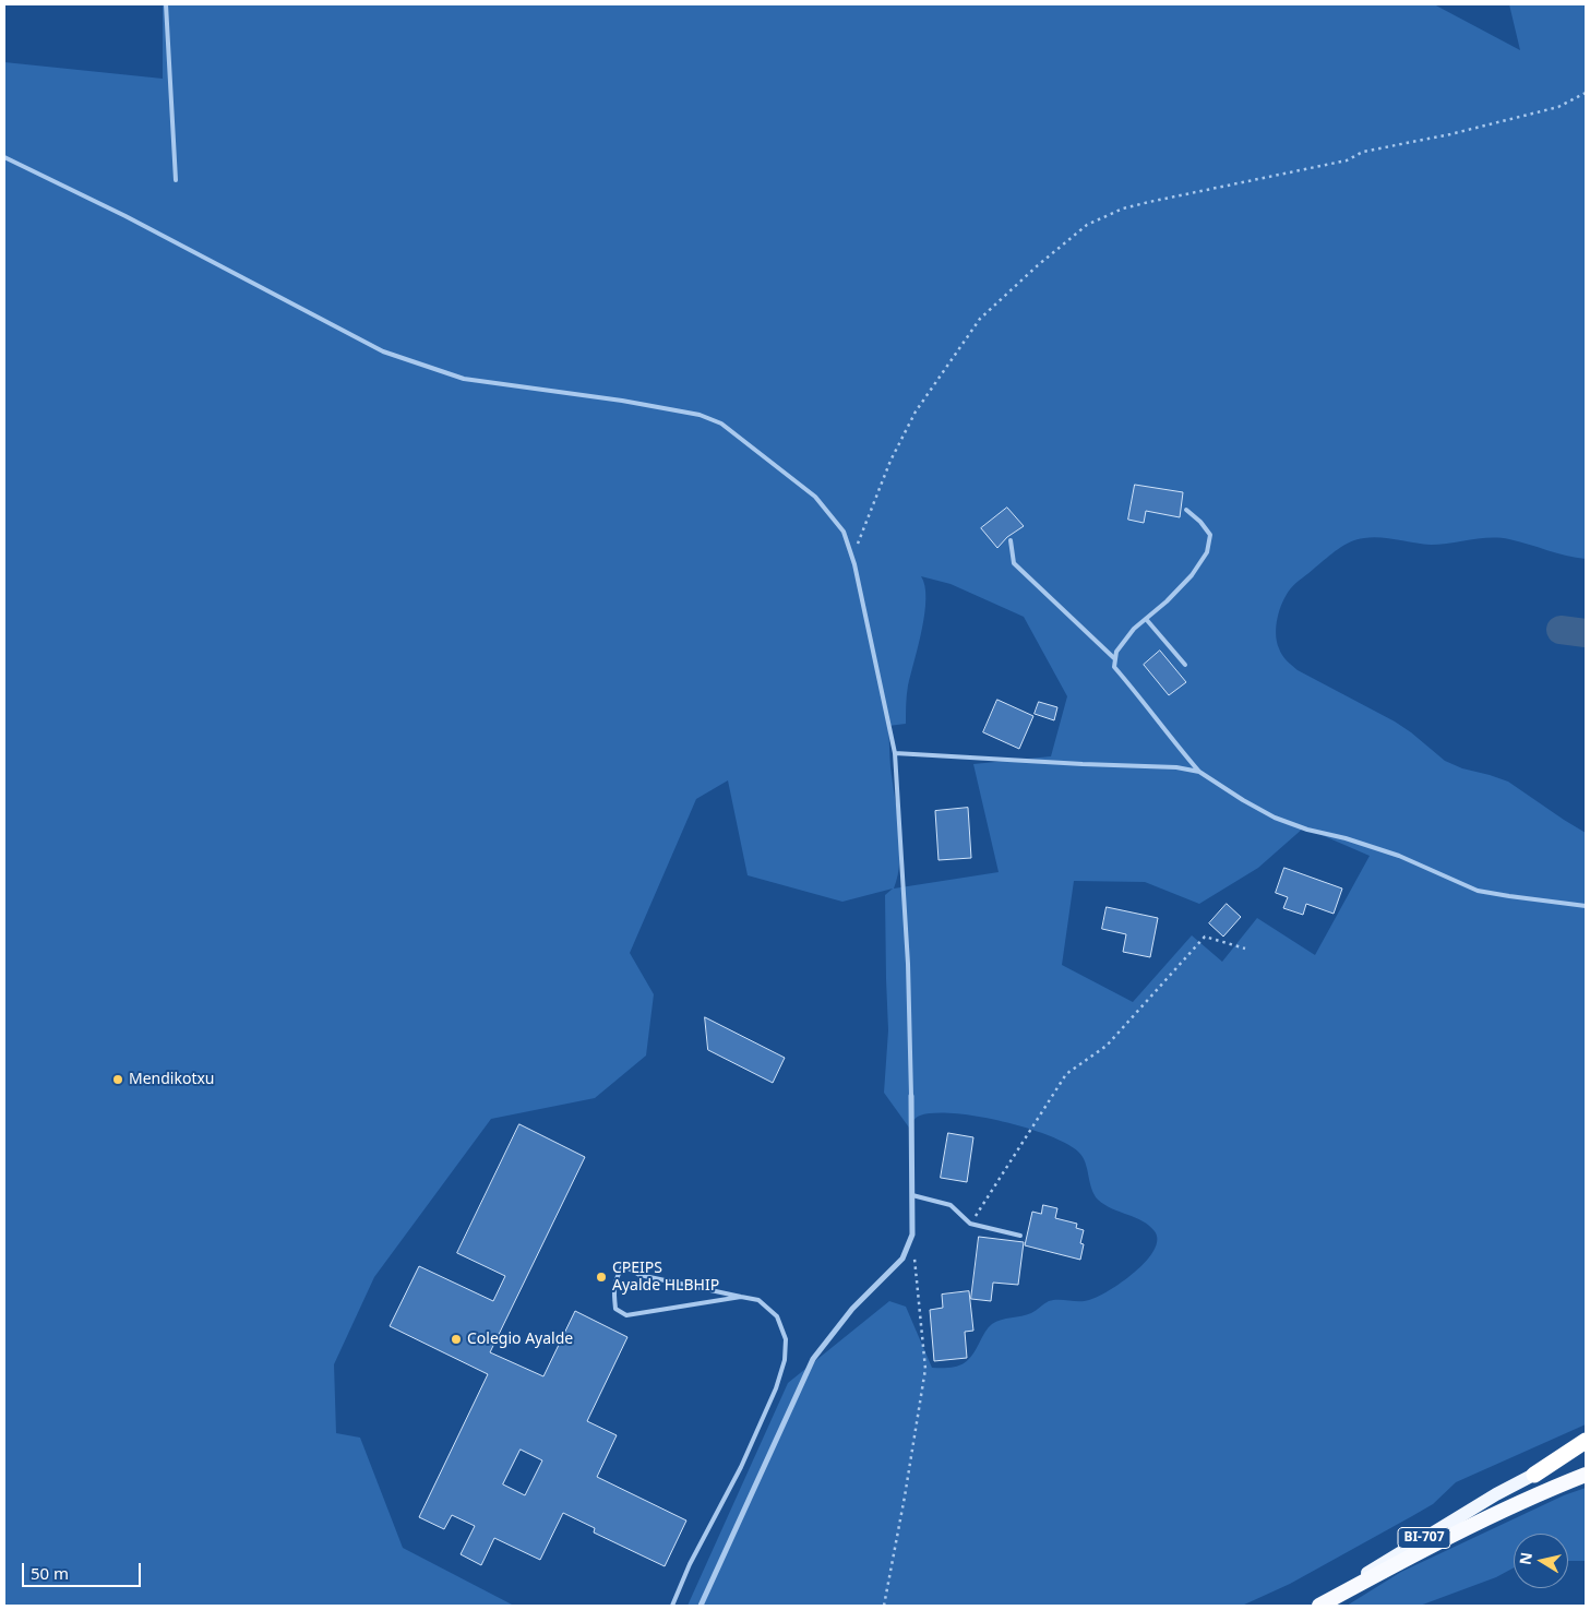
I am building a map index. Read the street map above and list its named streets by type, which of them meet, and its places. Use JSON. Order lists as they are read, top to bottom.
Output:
{
  "streets": {
    "main road": ["BI-707"]
  },
  "places": ["Mendikotxu", "CPEIPS Ayalde HLBHIP", "Colegio Ayalde"],
  "scale_bar": "50 m",
  "north": "left"
}
